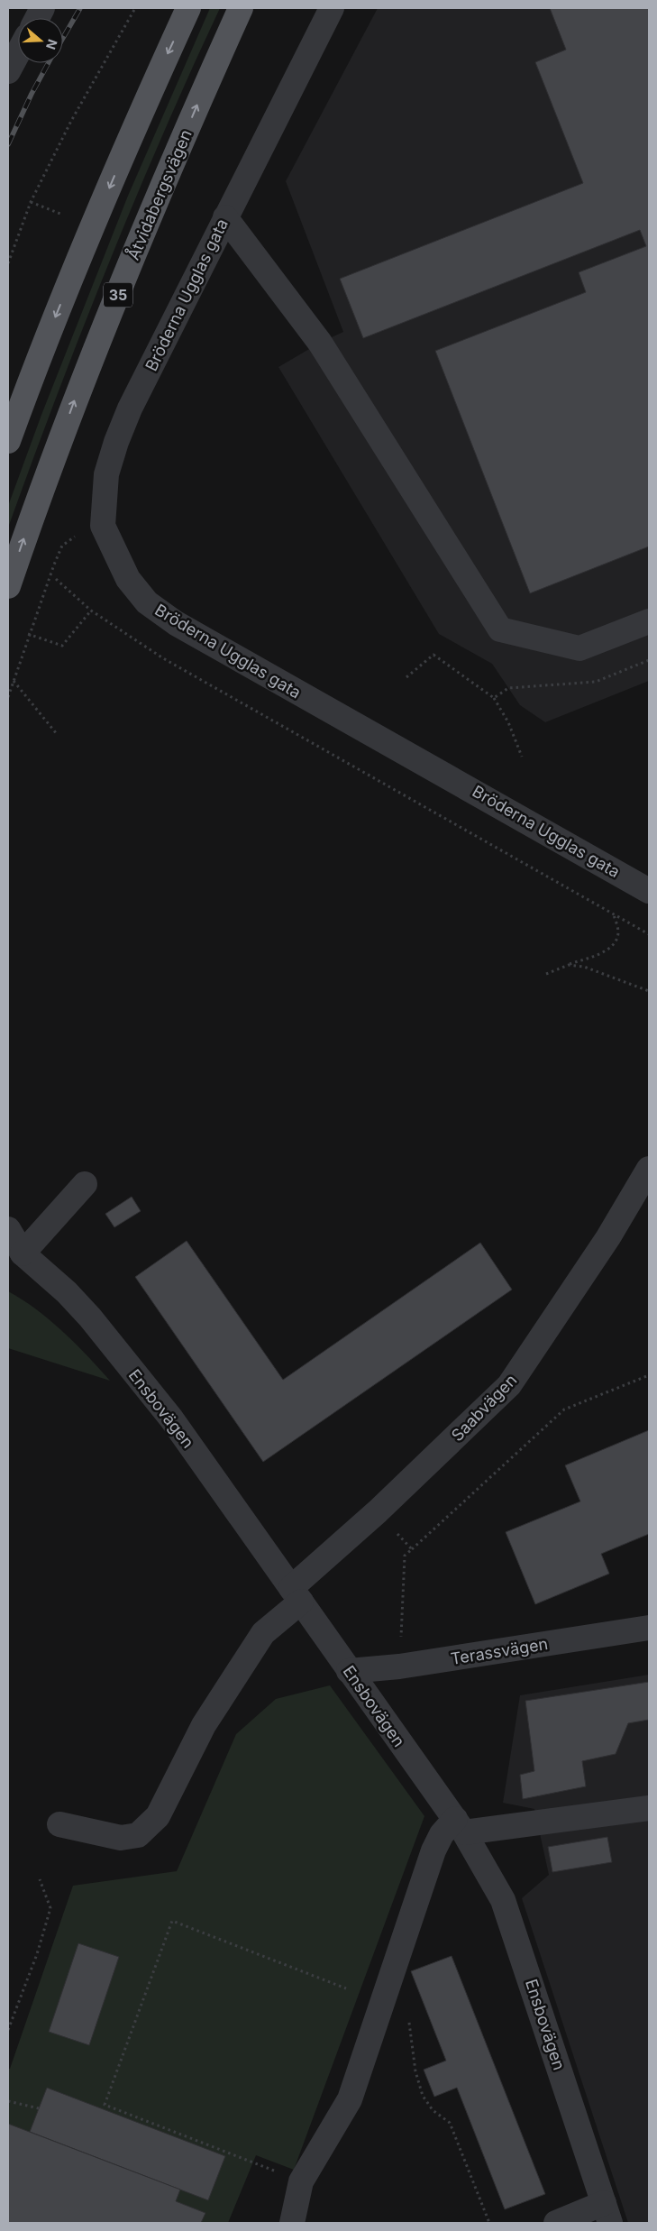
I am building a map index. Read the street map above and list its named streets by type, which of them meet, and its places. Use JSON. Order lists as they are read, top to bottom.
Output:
{
  "streets": {
    "main road": ["Åtvidabergsvägen", "35"],
    "street": [
      "Bröderna Ugglas gata",
      "Saabvägen",
      "Ensbovägen",
      "Terassvägen"
    ]
  },
  "crossings": [
    ["Saabvägen", "Ensbovägen"],
    ["Ensbovägen", "Terassvägen"]
  ],
  "north": "right"
}
